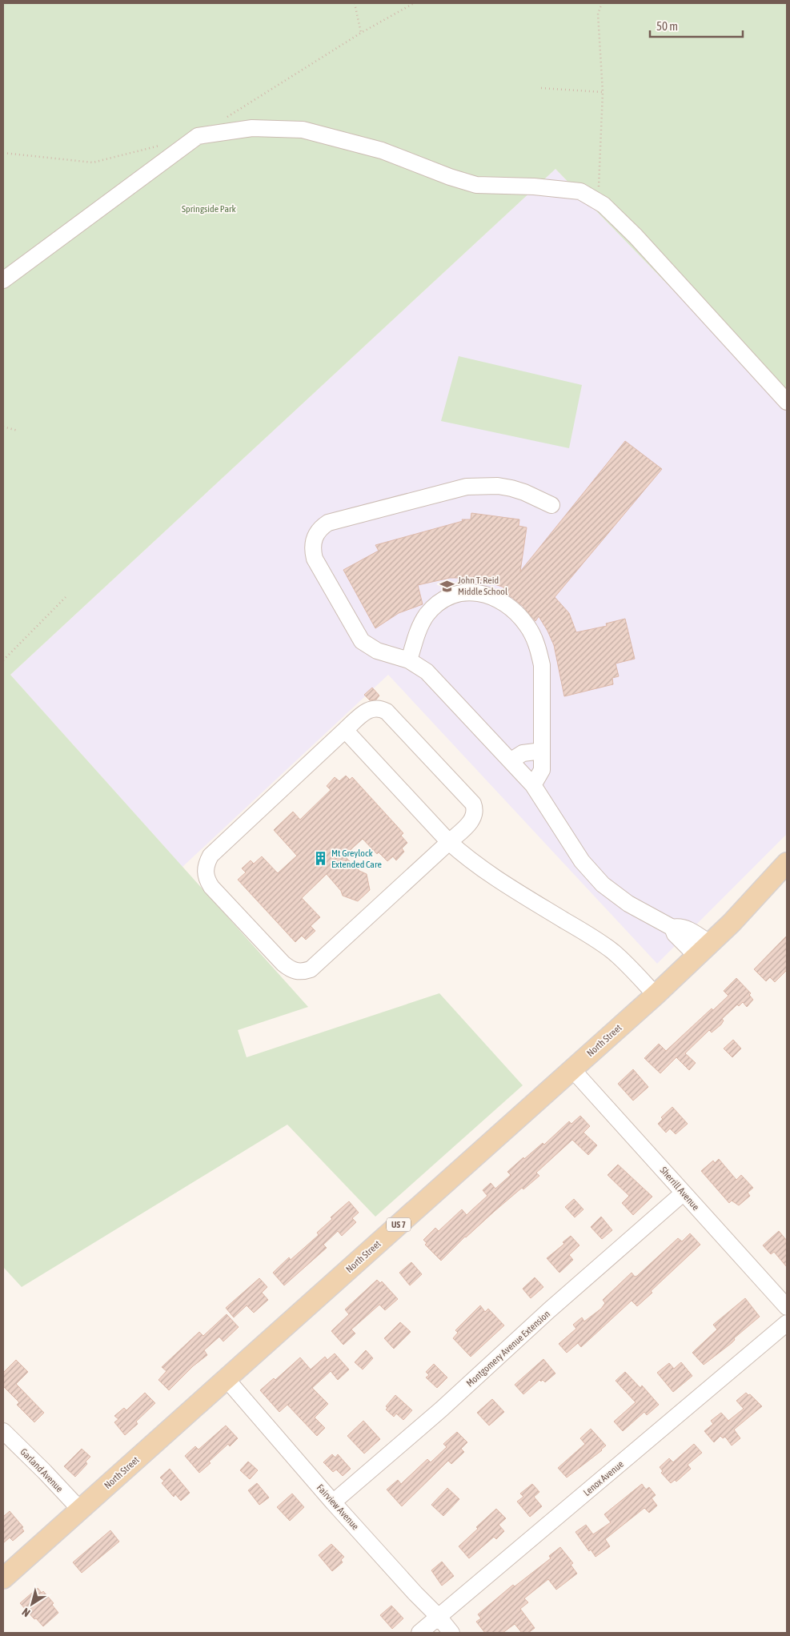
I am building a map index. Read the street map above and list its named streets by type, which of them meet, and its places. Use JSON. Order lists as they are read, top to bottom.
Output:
{
  "streets": {
    "main road": ["North Street", "US 7"],
    "street": [
      "Sherrill Avenue",
      "Montgomery Avenue Extension",
      "Garland Avenue",
      "Lenox Avenue",
      "Fairview Avenue"
    ]
  },
  "crossings": [
    ["North Street", "Sherrill Avenue"],
    ["North Street", "Garland Avenue"],
    ["North Street", "Fairview Avenue"],
    ["Sherrill Avenue", "Montgomery Avenue Extension"],
    ["Montgomery Avenue Extension", "Fairview Avenue"],
    ["Lenox Avenue", "Fairview Avenue"]
  ],
  "parks": ["Springside Park"],
  "places": {
    "school or university": ["John T. Reid Middle School"],
    "building": ["Mt Greylock Extended Care"]
  },
  "scale_bar": "50 m",
  "north": "bottom left"
}
